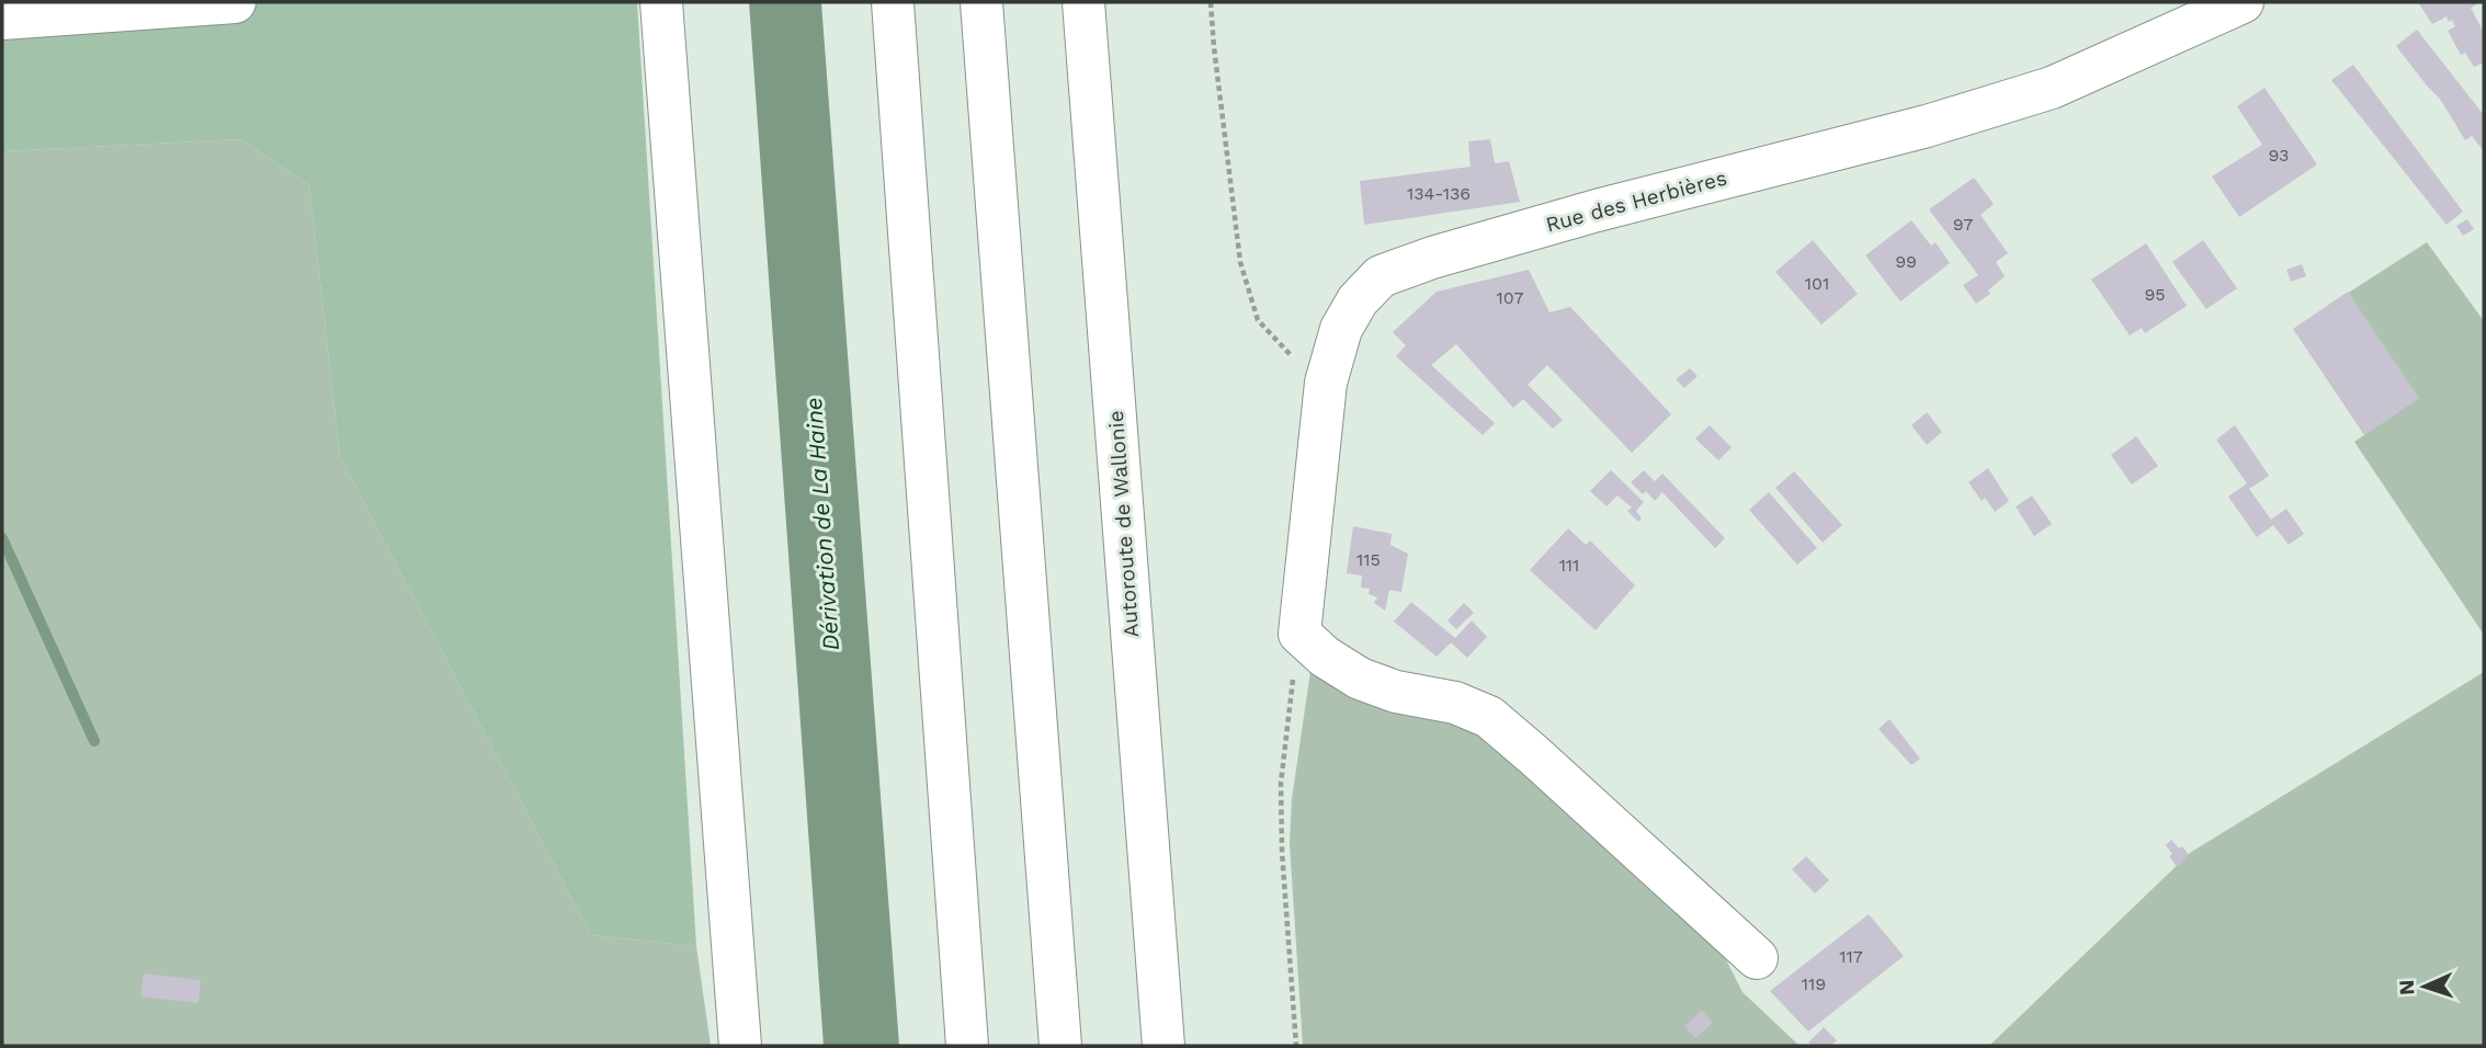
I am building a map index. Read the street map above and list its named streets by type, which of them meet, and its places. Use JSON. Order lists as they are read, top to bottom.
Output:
{
  "streets": {
    "main road": ["Rue des Herbières", "Autoroute de Wallonie"]
  },
  "water": ["Dérivation de La Haine"],
  "house_numbers": [
    "93",
    "134-136",
    "97",
    "99",
    "101",
    "95",
    "107",
    "115",
    "111",
    "117",
    "119"
  ],
  "north": "left"
}
